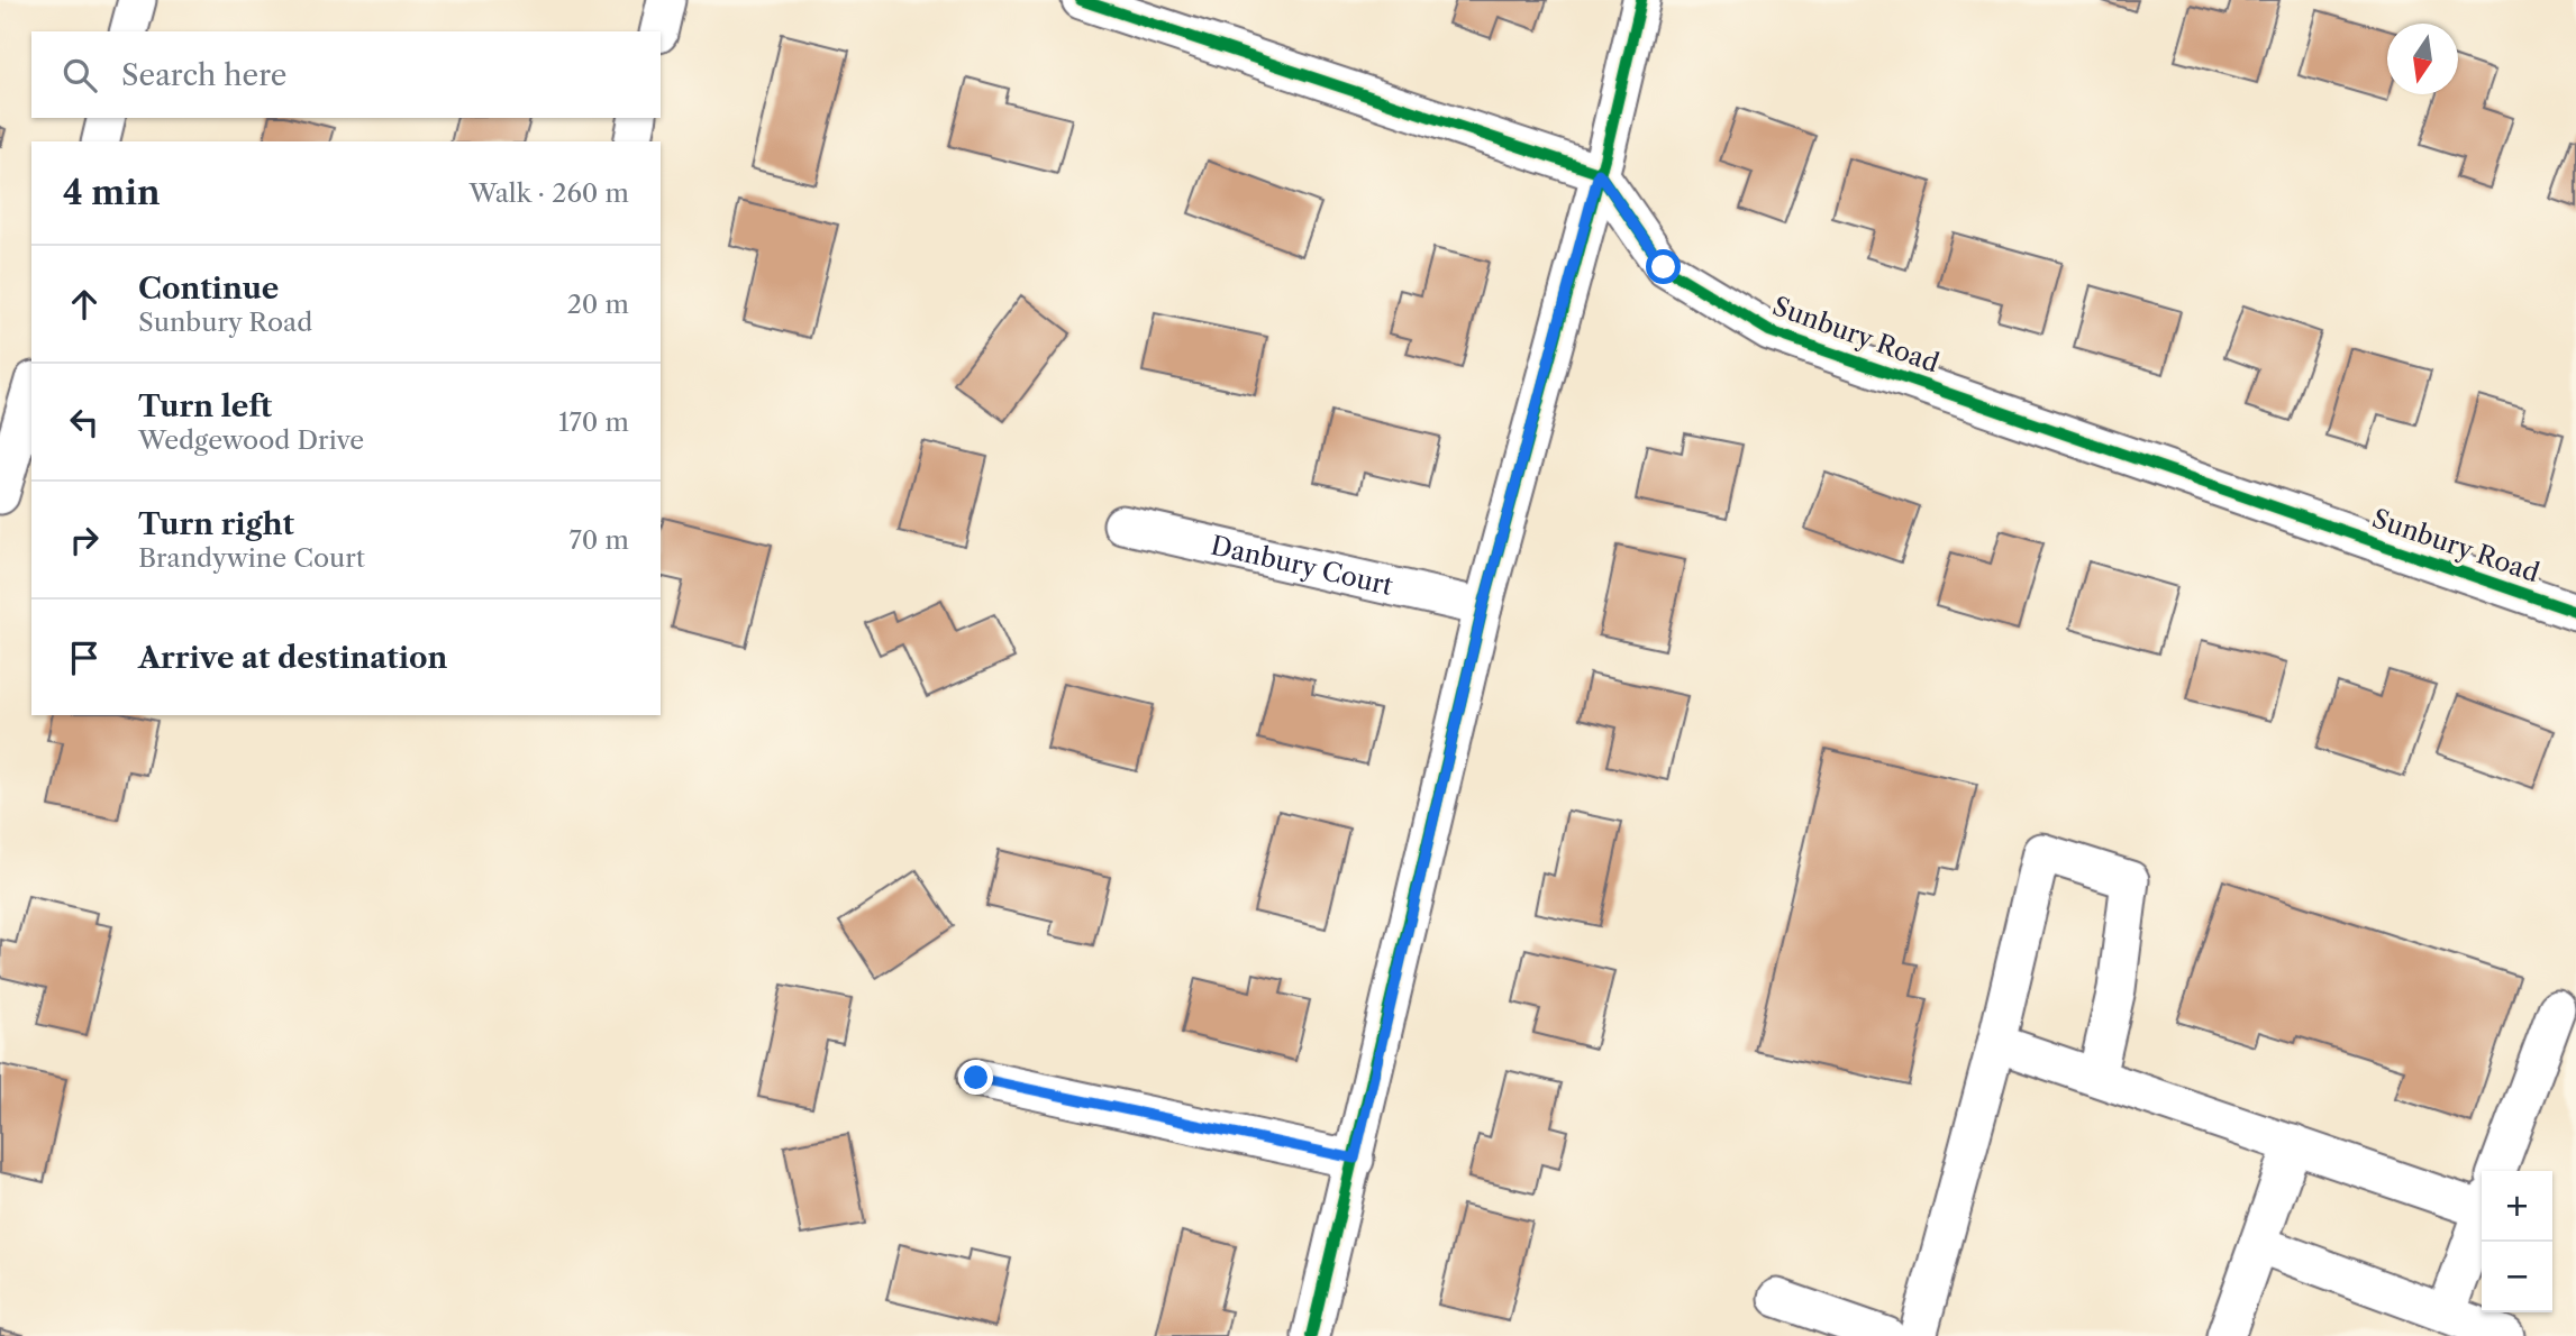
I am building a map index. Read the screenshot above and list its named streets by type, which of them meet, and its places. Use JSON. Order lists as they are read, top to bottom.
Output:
{
  "streets": {
    "street": ["Sunbury Road", "Danbury Court"]
  },
  "north": "bottom",
  "page": {
    "search": "Search here",
    "heading": ["4 min", "Walk · 260 m"],
    "list": [
      ["Continue", "Sunbury Road", "20 m"],
      ["Turn left", "Wedgewood Drive", "170 m"],
      ["Turn right", "Brandywine Court", "70 m"],
      "Arrive at destination"
    ],
    "map_buttons": ["+", "−"]
  }
}
